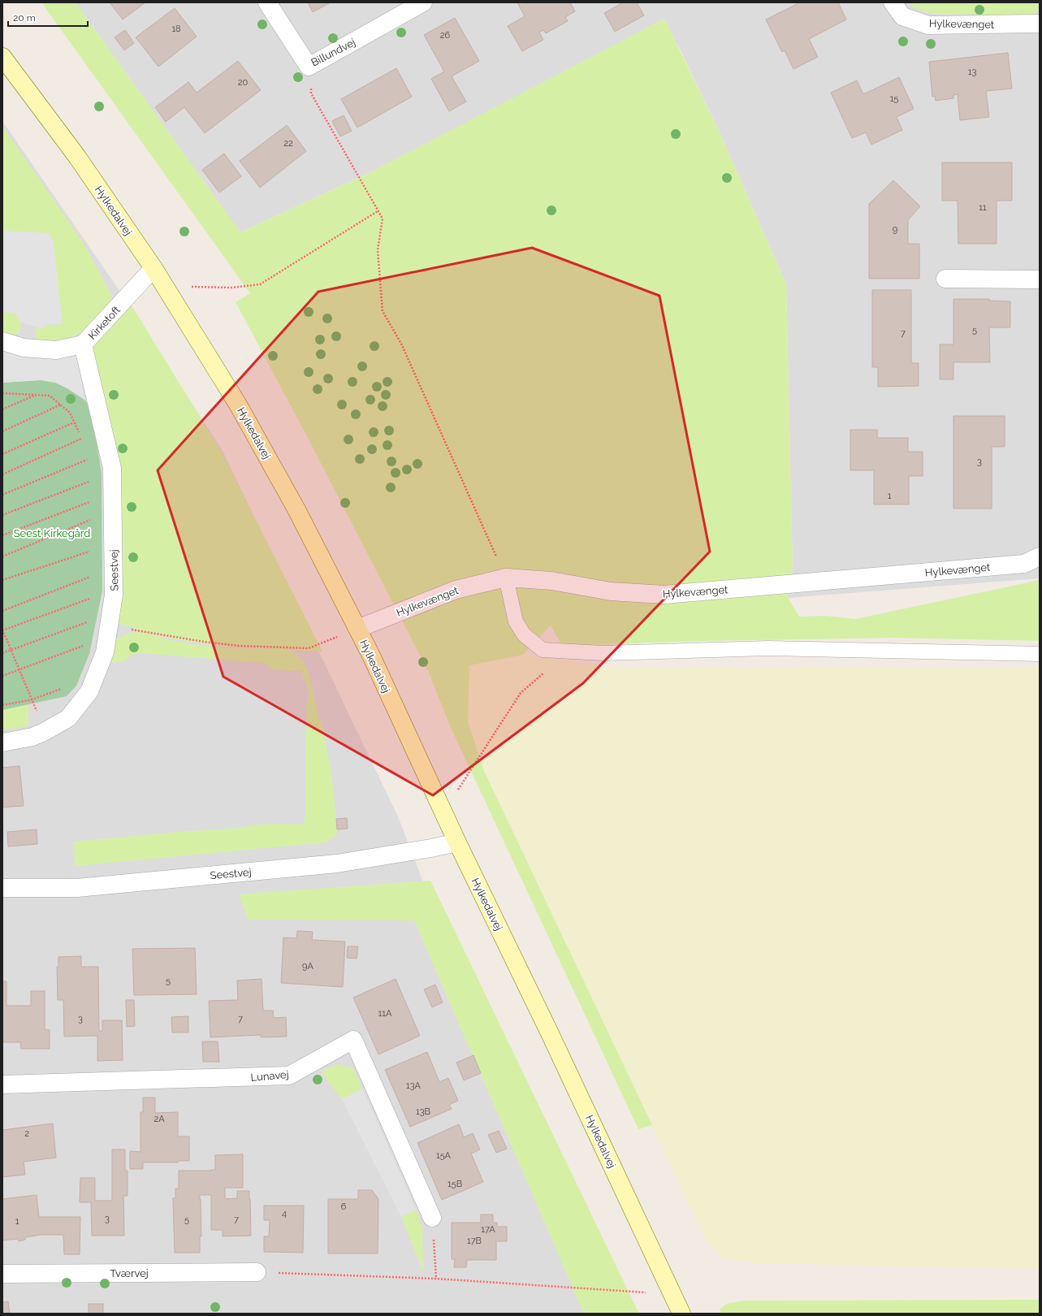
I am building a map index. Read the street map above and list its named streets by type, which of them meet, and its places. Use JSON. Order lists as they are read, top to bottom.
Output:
{
  "streets": {
    "street": [
      "Hylkevænget",
      "Billundvej",
      "Hylkedalvej",
      "Kirketoft",
      "Seestvej",
      "Lunavej",
      "Tværvej"
    ]
  },
  "crossings": [
    ["Hylkevænget", "Hylkedalvej"],
    ["Hylkedalvej", "Kirketoft"],
    ["Hylkedalvej", "Seestvej"],
    ["Kirketoft", "Seestvej"]
  ],
  "parks": ["Seest Kirkegård"],
  "house_numbers": [
    "18",
    "26",
    "13",
    "20",
    "15",
    "22",
    "11",
    "9",
    "5",
    "7",
    "3",
    "1",
    "9A",
    "5",
    "11A",
    "3",
    "7",
    "13A",
    "13B",
    "2A",
    "2",
    "15A",
    "15B",
    "6",
    "4",
    "3",
    "5",
    "7",
    "1",
    "17A",
    "17B"
  ],
  "scale_bar": "20 m"
}
